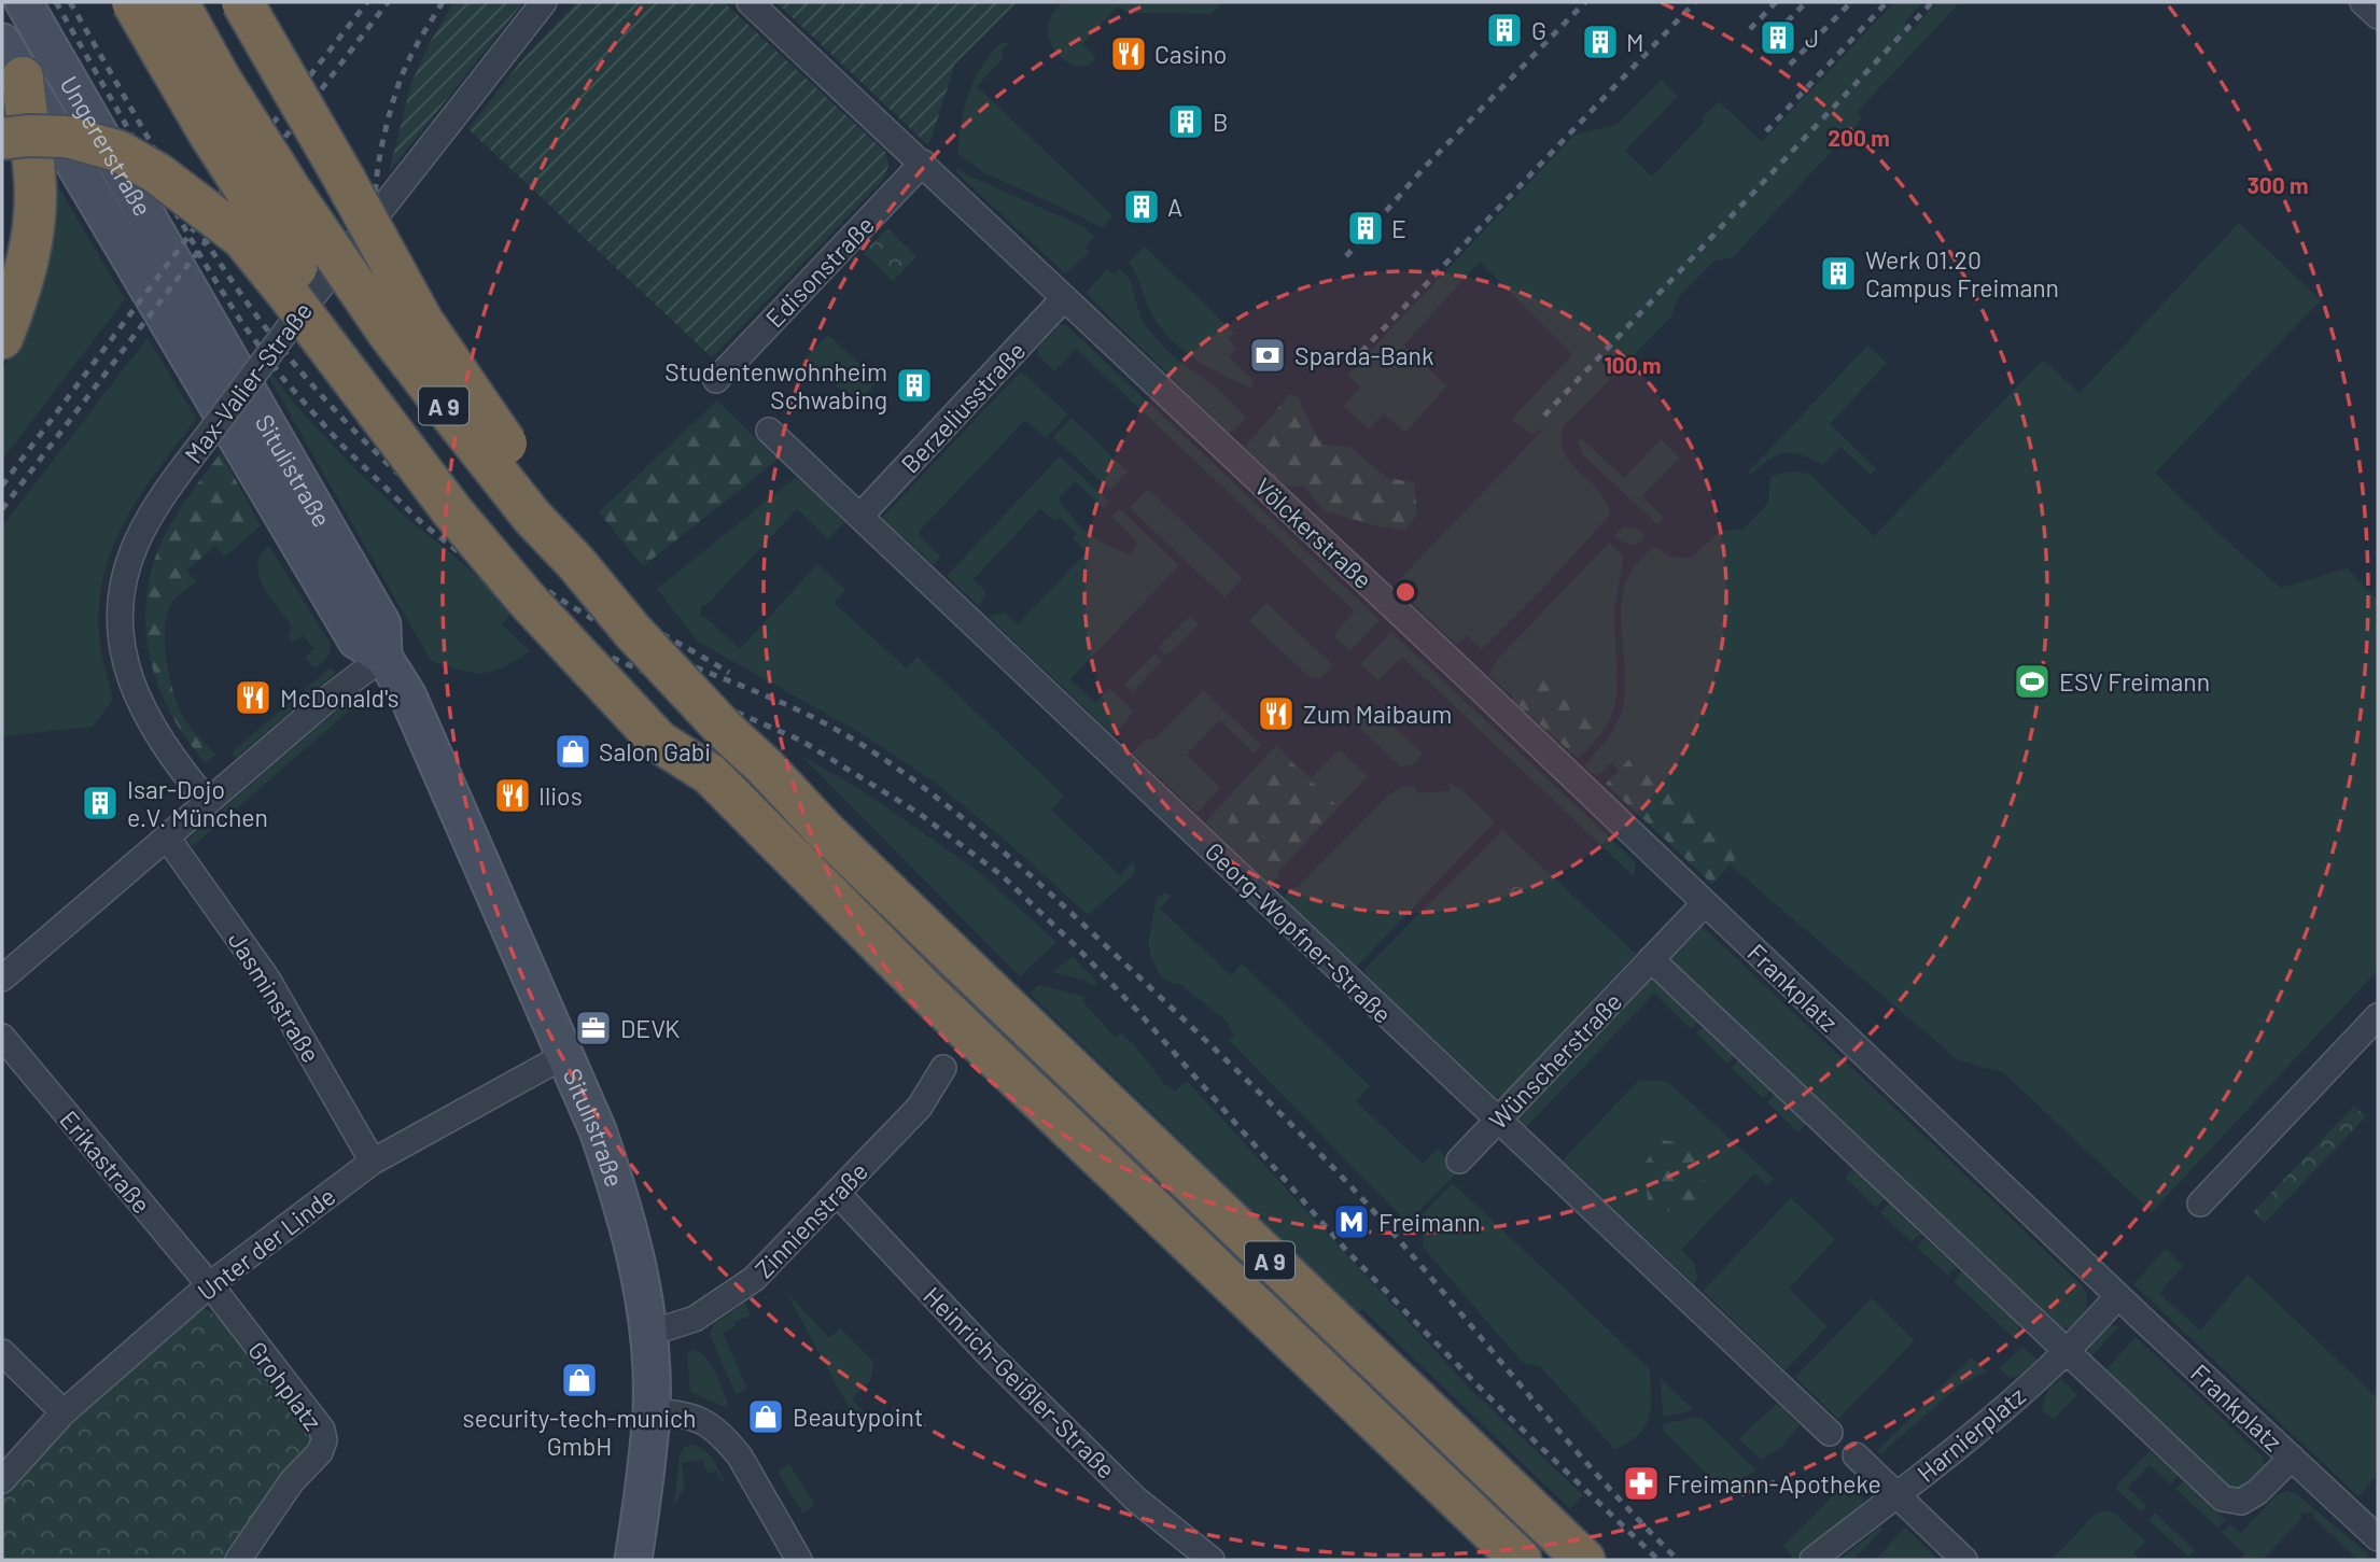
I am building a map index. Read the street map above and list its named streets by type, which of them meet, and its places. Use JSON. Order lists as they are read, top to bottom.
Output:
{
  "streets": {
    "highway": ["A 9"],
    "main road": ["Ungererstraße", "Situlistraße"],
    "street": [
      "Edisonstraße",
      "Max-Valier-Straße",
      "Berzeliusstraße",
      "Völckerstraße",
      "Georg-Wopfner-Straße",
      "Frankplatz",
      "Jasminstraße",
      "Wünscherstraße",
      "Erikastraße",
      "Zinnienstraße",
      "Unter der Linde",
      "Heinrich-Geißler-Straße",
      "Grohplatz",
      "Harnierplatz"
    ]
  },
  "crossings": [
    ["Ungererstraße", "Situlistraße"],
    ["Edisonstraße", "Völckerstraße"],
    ["Berzeliusstraße", "Völckerstraße"],
    ["Berzeliusstraße", "Georg-Wopfner-Straße"],
    ["Situlistraße", "Zinnienstraße"],
    ["Situlistraße", "Unter der Linde"],
    ["Völckerstraße", "Frankplatz"],
    ["Georg-Wopfner-Straße", "Wünscherstraße"],
    ["Frankplatz", "Wünscherstraße"],
    ["Frankplatz", "Harnierplatz"],
    ["Jasminstraße", "Unter der Linde"],
    ["Erikastraße", "Unter der Linde"],
    ["Erikastraße", "Grohplatz"],
    ["Zinnienstraße", "Heinrich-Geißler-Straße"],
    ["Unter der Linde", "Grohplatz"]
  ],
  "places": {
    "building": [
      "G",
      "J",
      "M",
      "B",
      "A",
      "E",
      "Werk 01.20 Campus Freimann",
      "Studentenwohnheim Schwabing",
      "Isar-Dojo e.V. München"
    ],
    "restaurant": [
      "Casino",
      "McDonald's",
      "Zum Maibaum",
      "Ilios"
    ],
    "bank": ["Sparda-Bank"],
    "sports": ["ESV Freimann"],
    "shop": ["Salon Gabi", "security-tech-munich GmbH", "Beautypoint"],
    "office": ["DEVK"],
    "metro station": ["Freimann"],
    "pharmacy": ["Freimann-Apotheke"]
  },
  "rings": ["200 m", "300 m", "100 m"]
}
